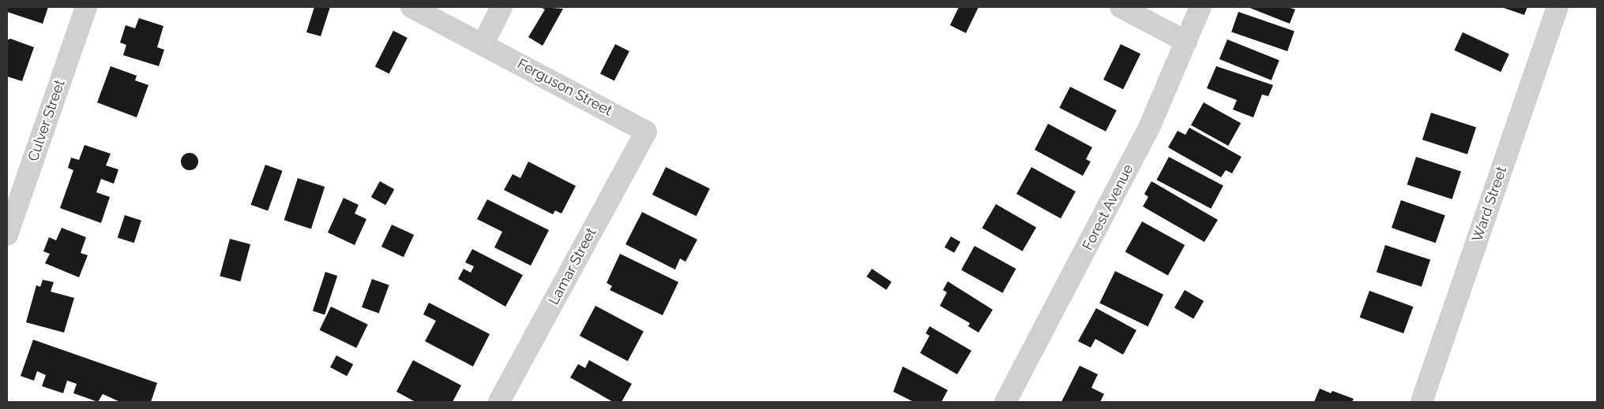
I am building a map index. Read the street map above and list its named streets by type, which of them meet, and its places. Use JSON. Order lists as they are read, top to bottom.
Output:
{
  "streets": {
    "street": [
      "Ferguson Street",
      "Culver Street",
      "Ward Street",
      "Forest Avenue",
      "Lamar Street"
    ]
  },
  "crossings": [
    ["Ferguson Street", "Lamar Street"]
  ]
}
